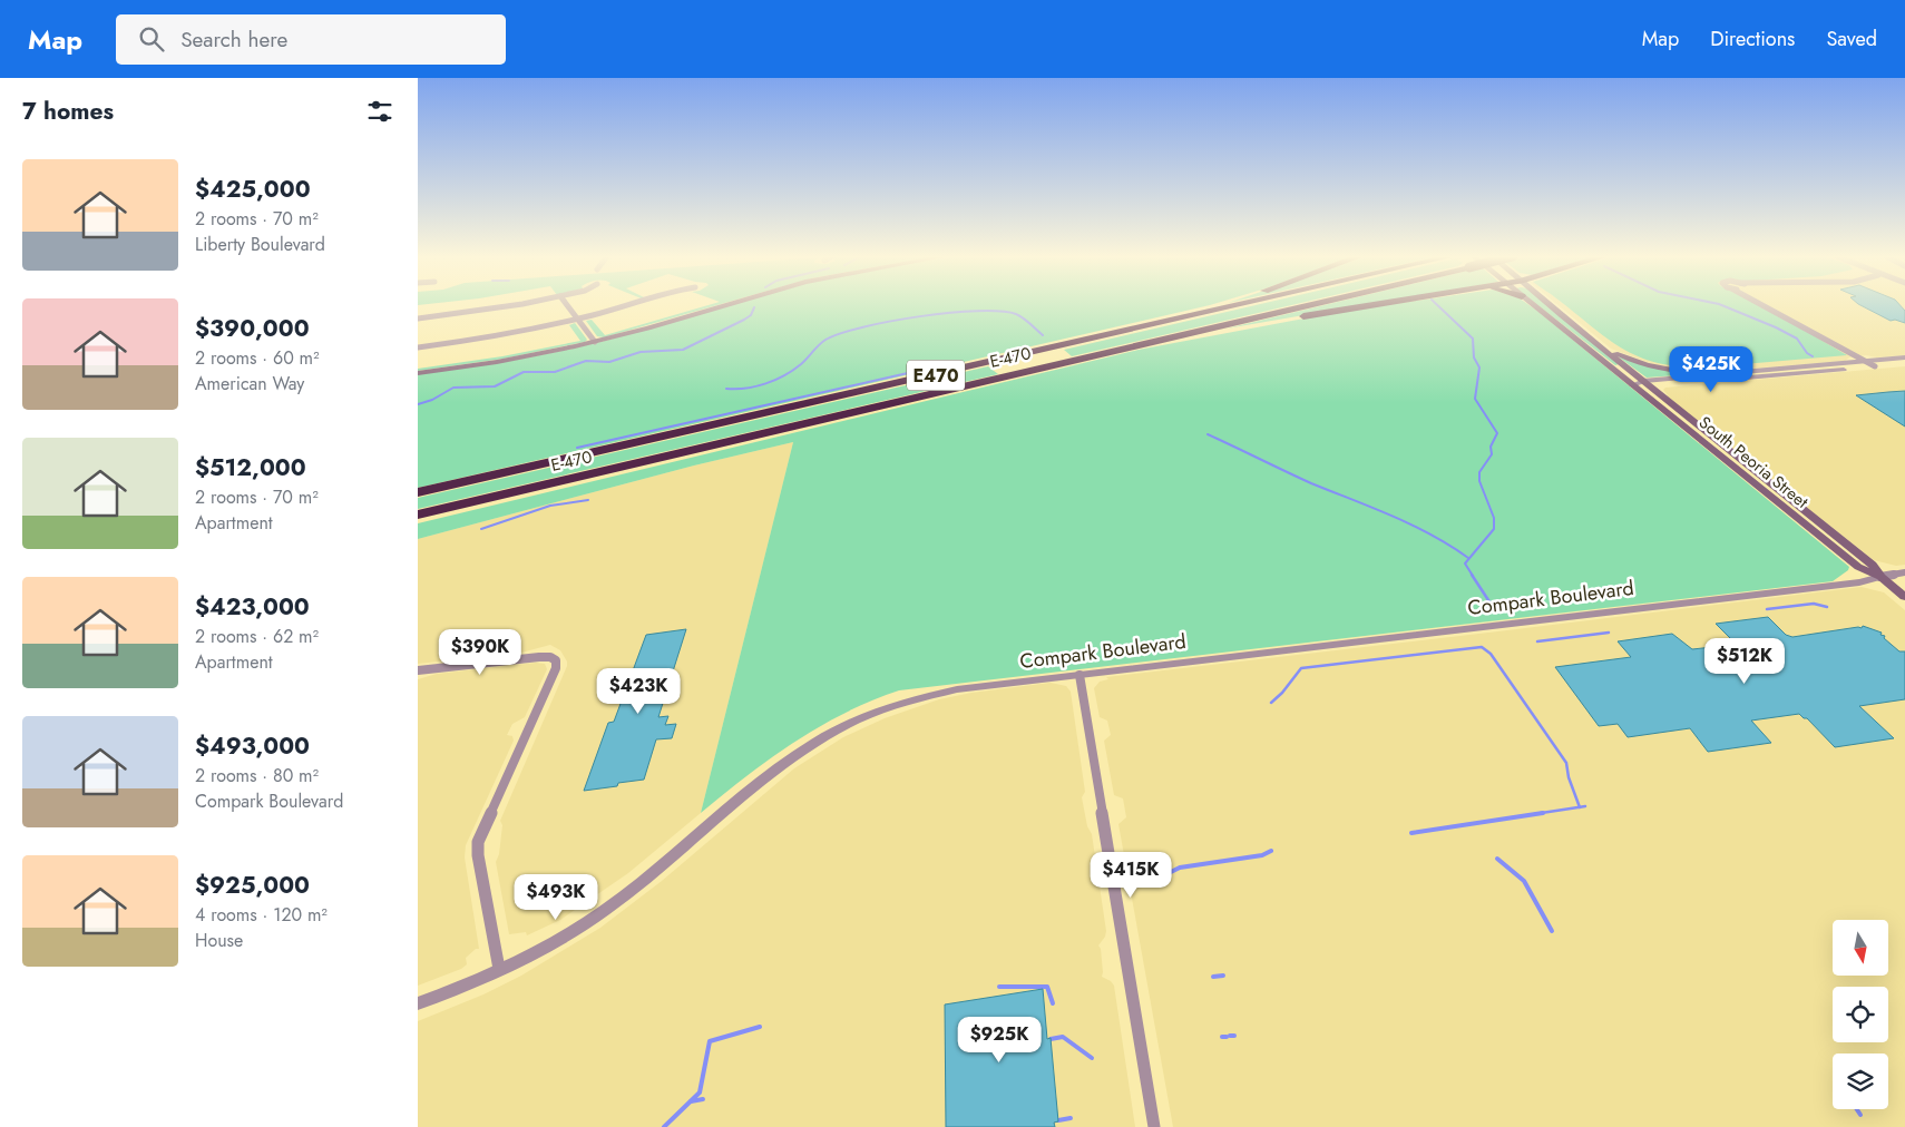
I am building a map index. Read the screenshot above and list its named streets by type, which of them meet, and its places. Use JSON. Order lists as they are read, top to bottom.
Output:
{
  "streets": {
    "highway": ["E-470", "E470"],
    "main road": ["South Peoria Street"],
    "street": ["Compark Boulevard"]
  },
  "crossings": [
    ["South Peoria Street", "Compark Boulevard"]
  ],
  "north": "bottom",
  "page": {
    "header": "Map",
    "search": "Search here",
    "nav": ["Map", "Directions", "Saved"],
    "heading": "7 homes",
    "list": [
      {
        "name": "$425,000",
        "note": "2 rooms · 70 m² · Liberty Boulevard"
      },
      {
        "name": "$390,000",
        "note": "2 rooms · 60 m² · American Way"
      },
      {
        "name": "$512,000",
        "note": "2 rooms · 70 m² · Apartment"
      },
      {
        "name": "$423,000",
        "note": "2 rooms · 62 m² · Apartment"
      },
      {
        "name": "$493,000",
        "note": "2 rooms · 80 m² · Compark Boulevard"
      },
      {
        "name": "$925,000",
        "note": "4 rooms · 120 m² · House"
      }
    ],
    "price": [
      "$425K",
      "$390K",
      "$512K",
      "$423K",
      "$415K",
      "$493K",
      "$925K"
    ]
  }
}
